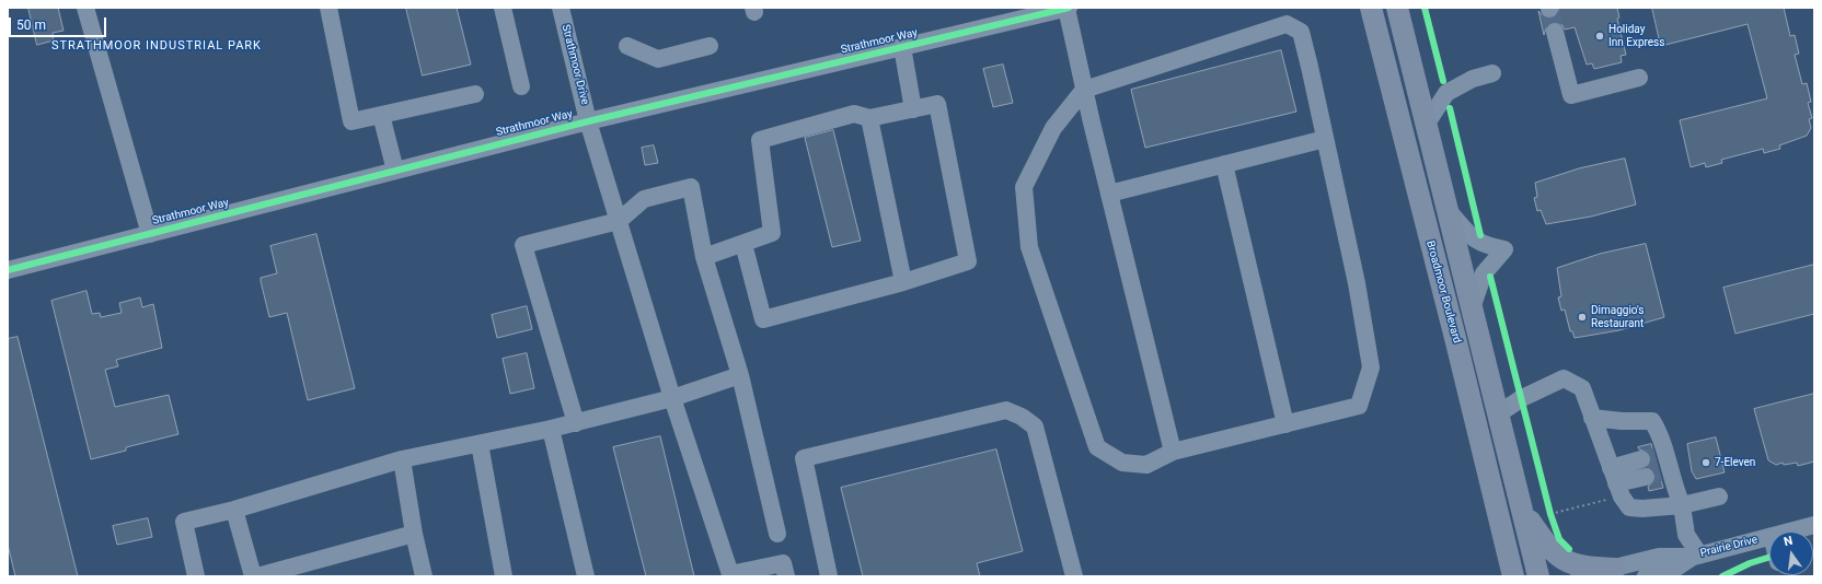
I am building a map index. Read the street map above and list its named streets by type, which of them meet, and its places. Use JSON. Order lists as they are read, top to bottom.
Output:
{
  "streets": {
    "main road": ["Broadmoor Boulevard"],
    "street": ["Strathmoor Way", "Strathmoor Drive", "Prairie Drive"]
  },
  "crossings": [
    ["Strathmoor Way", "Strathmoor Drive"]
  ],
  "districts": ["STRATHMOOR INDUSTRIAL PARK"],
  "places": ["Holiday Inn Express", "Dimaggio's Restaurant", "7-Eleven"],
  "scale_bar": "50 m",
  "north": "top"
}
